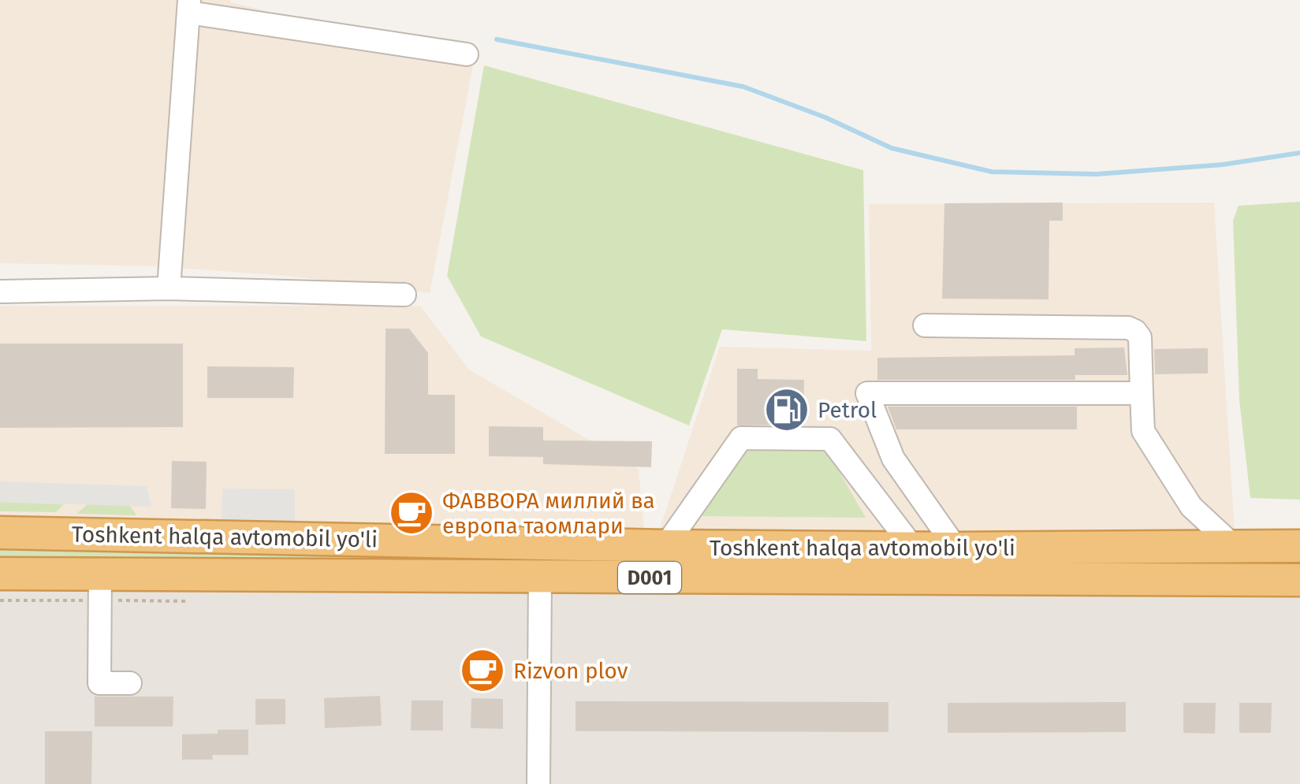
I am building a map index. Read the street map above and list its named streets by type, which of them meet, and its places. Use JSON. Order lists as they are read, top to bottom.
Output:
{
  "streets": {
    "highway": ["Toshkent halqa avtomobil yo'li", "D001"]
  },
  "places": {
    "fuel station": ["Petrol"],
    "cafe": ["ФАВВОРА миллий ва европа таомлари", "Rizvon plov"]
  }
}
